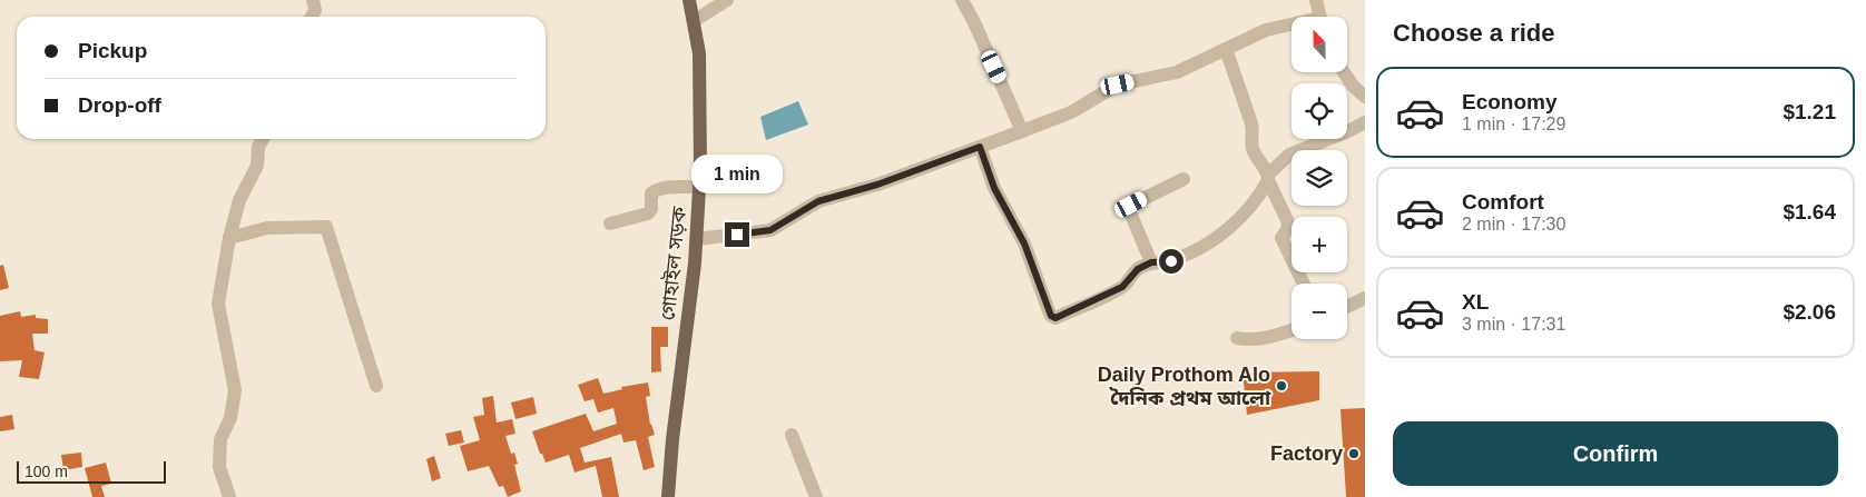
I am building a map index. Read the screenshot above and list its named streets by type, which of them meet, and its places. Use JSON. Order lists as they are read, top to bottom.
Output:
{
  "streets": {
    "main road": ["গোহাইল সড়ক"]
  },
  "places": ["Daily Prothom Alo দৈনিক প্রথম আলো", "Factory"],
  "scale_bar": "100 m",
  "north": "top",
  "page": {
    "heading": "Choose a ride",
    "map_buttons": ["+", "−"],
    "banner": ["Pickup", "Drop-off"],
    "list": [
      {
        "name": "Economy",
        "note": "1 min · 17:29",
        "value": "$1.21"
      },
      {
        "name": "Comfort",
        "note": "2 min · 17:30",
        "value": "$1.64"
      },
      {
        "name": "XL",
        "note": "3 min · 17:31",
        "value": "$2.06"
      }
    ],
    "bubble": "1 min",
    "buttons": "Confirm",
    "scale": "100 m"
  }
}
